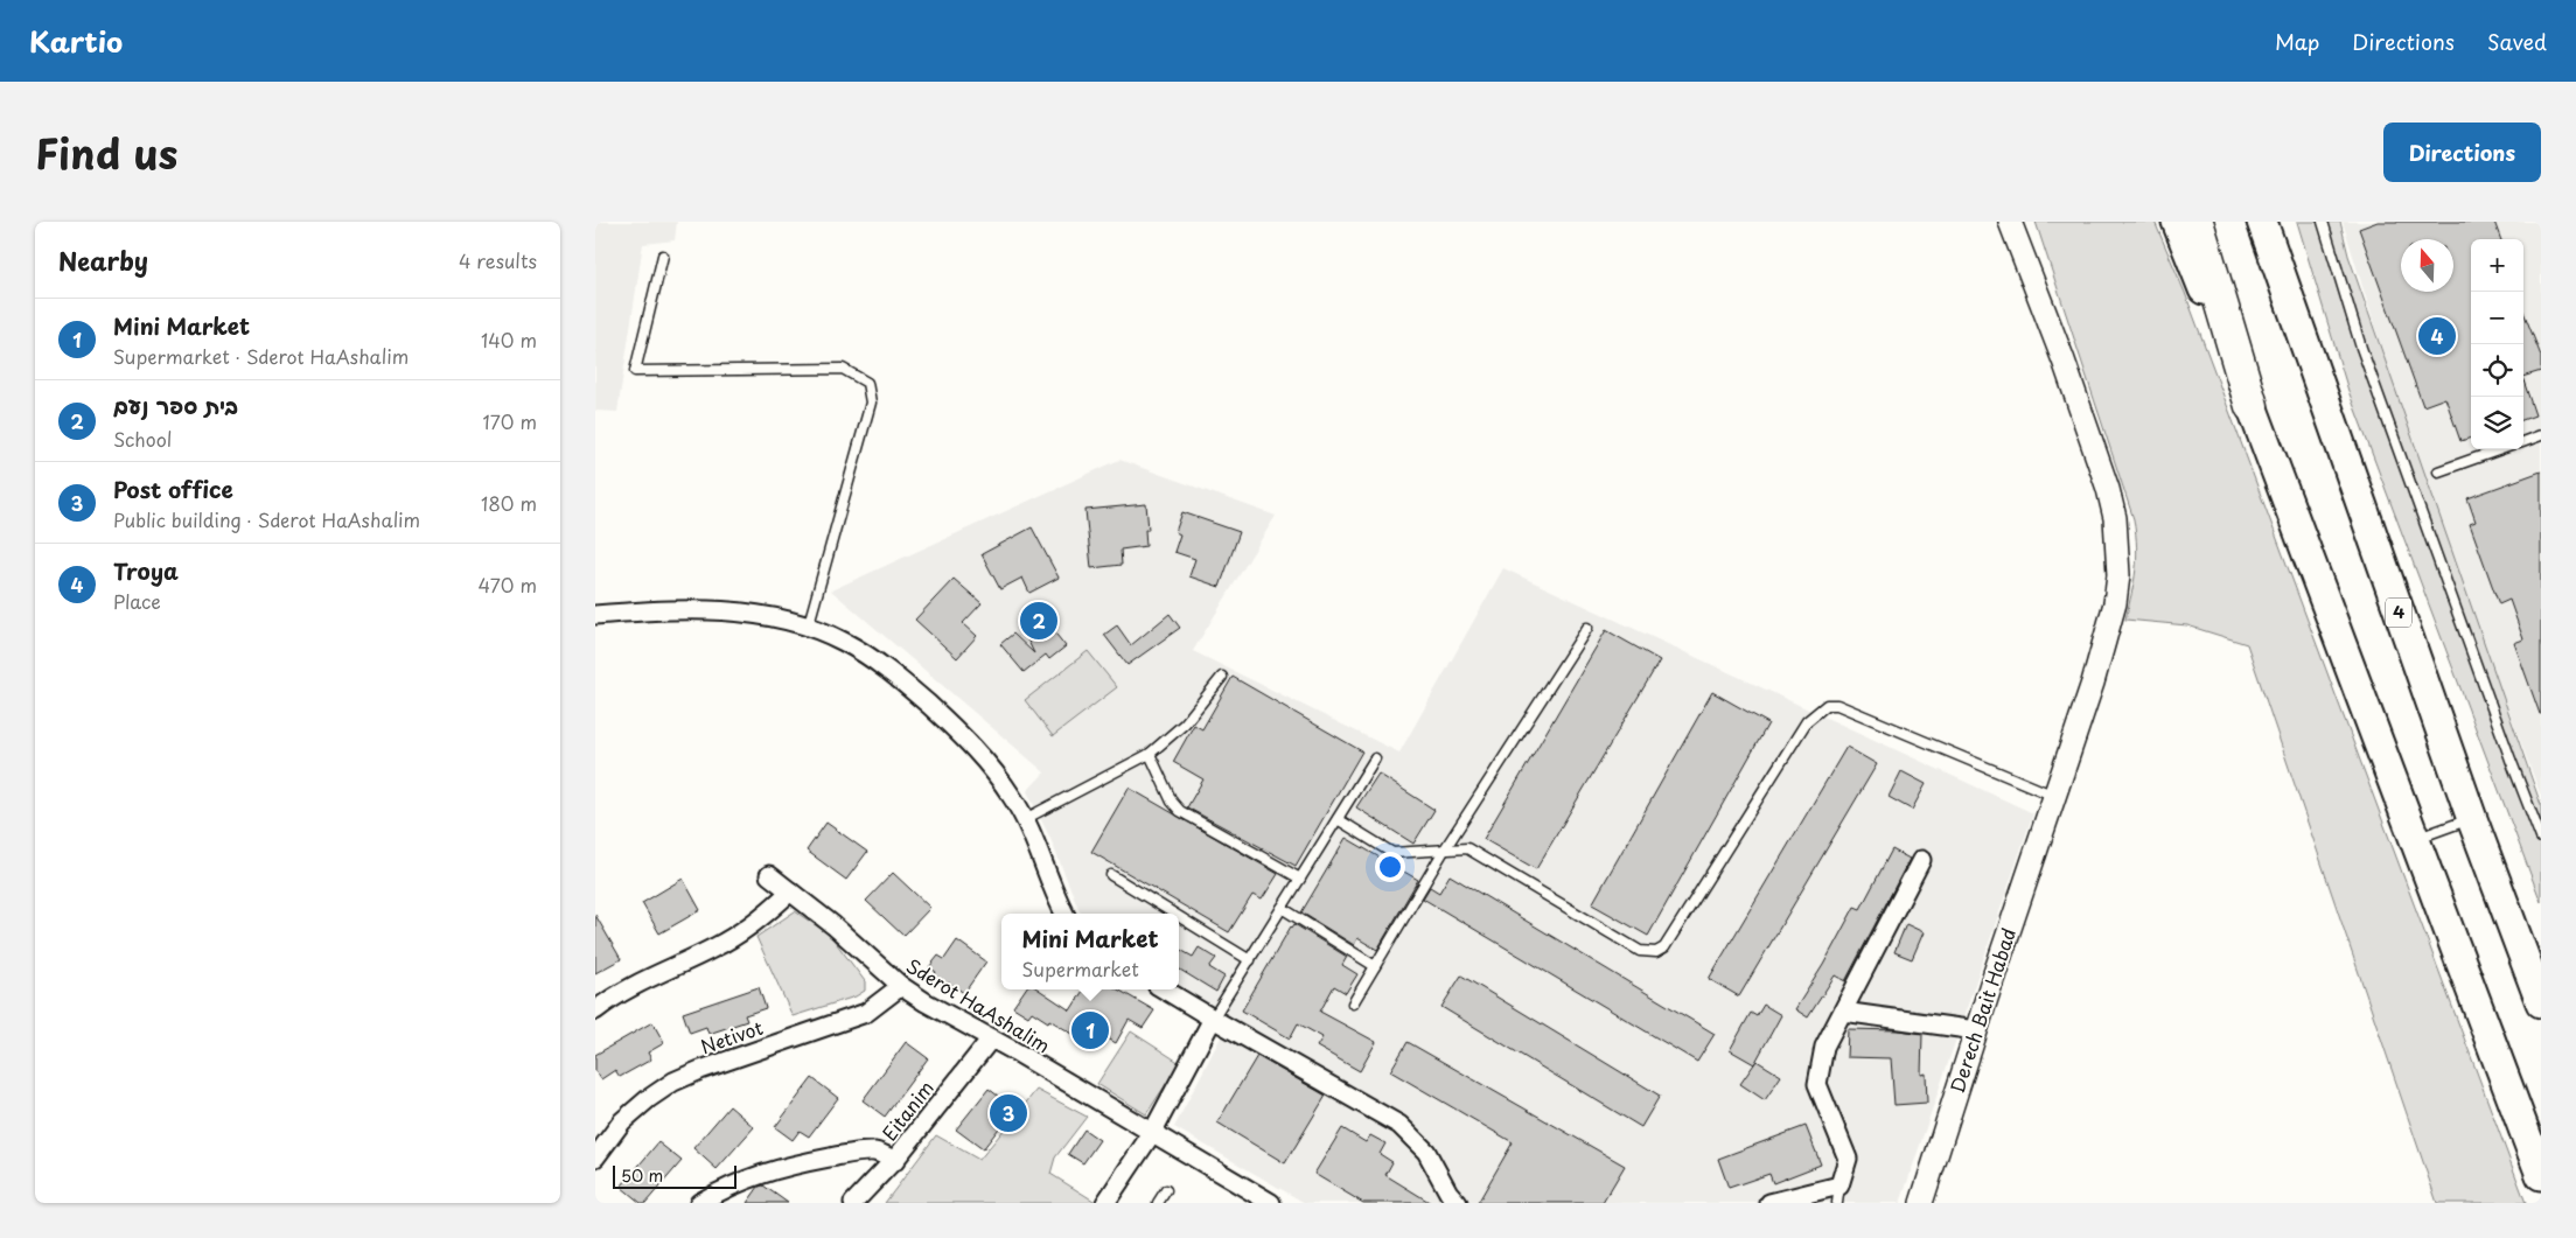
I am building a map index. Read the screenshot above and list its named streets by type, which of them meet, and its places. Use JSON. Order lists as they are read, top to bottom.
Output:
{
  "streets": {
    "highway": ["4"],
    "street": [
      "Sderot HaAshalim",
      "Derech Bait Habad",
      "Netivot",
      "Eitanim"
    ]
  },
  "crossings": [
    ["Sderot HaAshalim", "Netivot"],
    ["Sderot HaAshalim", "Eitanim"]
  ],
  "scale_bar": "50 m",
  "north": "top",
  "page": {
    "header": "Kartio",
    "nav": ["Map", "Directions", "Saved"],
    "title": "Find us",
    "buttons": "Directions",
    "heading": ["Nearby", "4 results"],
    "map_buttons": ["+", "−"],
    "list": [
      {
        "mark": "1",
        "name": "Mini Market",
        "note": "Supermarket · Sderot HaAshalim",
        "value": "140 m"
      },
      {
        "mark": "2",
        "name": "בית ספר נעם",
        "note": "School",
        "value": "170 m"
      },
      {
        "mark": "3",
        "name": "Post office",
        "note": "Public building · Sderot HaAshalim",
        "value": "180 m"
      },
      {
        "mark": "4",
        "name": "Troya",
        "note": "Place",
        "value": "470 m"
      }
    ],
    "pins": [
      "4",
      "2",
      "1",
      "3"
    ],
    "popup": ["Mini Market", "Supermarket"],
    "scale": "50 m"
  }
}
